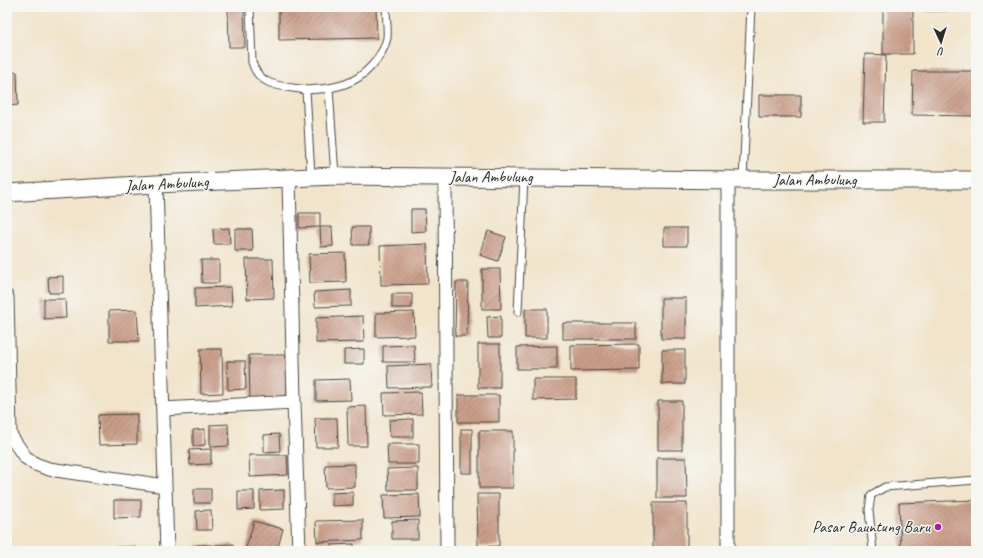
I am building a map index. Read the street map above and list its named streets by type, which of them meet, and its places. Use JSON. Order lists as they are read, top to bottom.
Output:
{
  "streets": {
    "street": ["Jalan Ambulung"]
  },
  "places": ["Pasar Bauntung Baru"],
  "north": "bottom"
}
